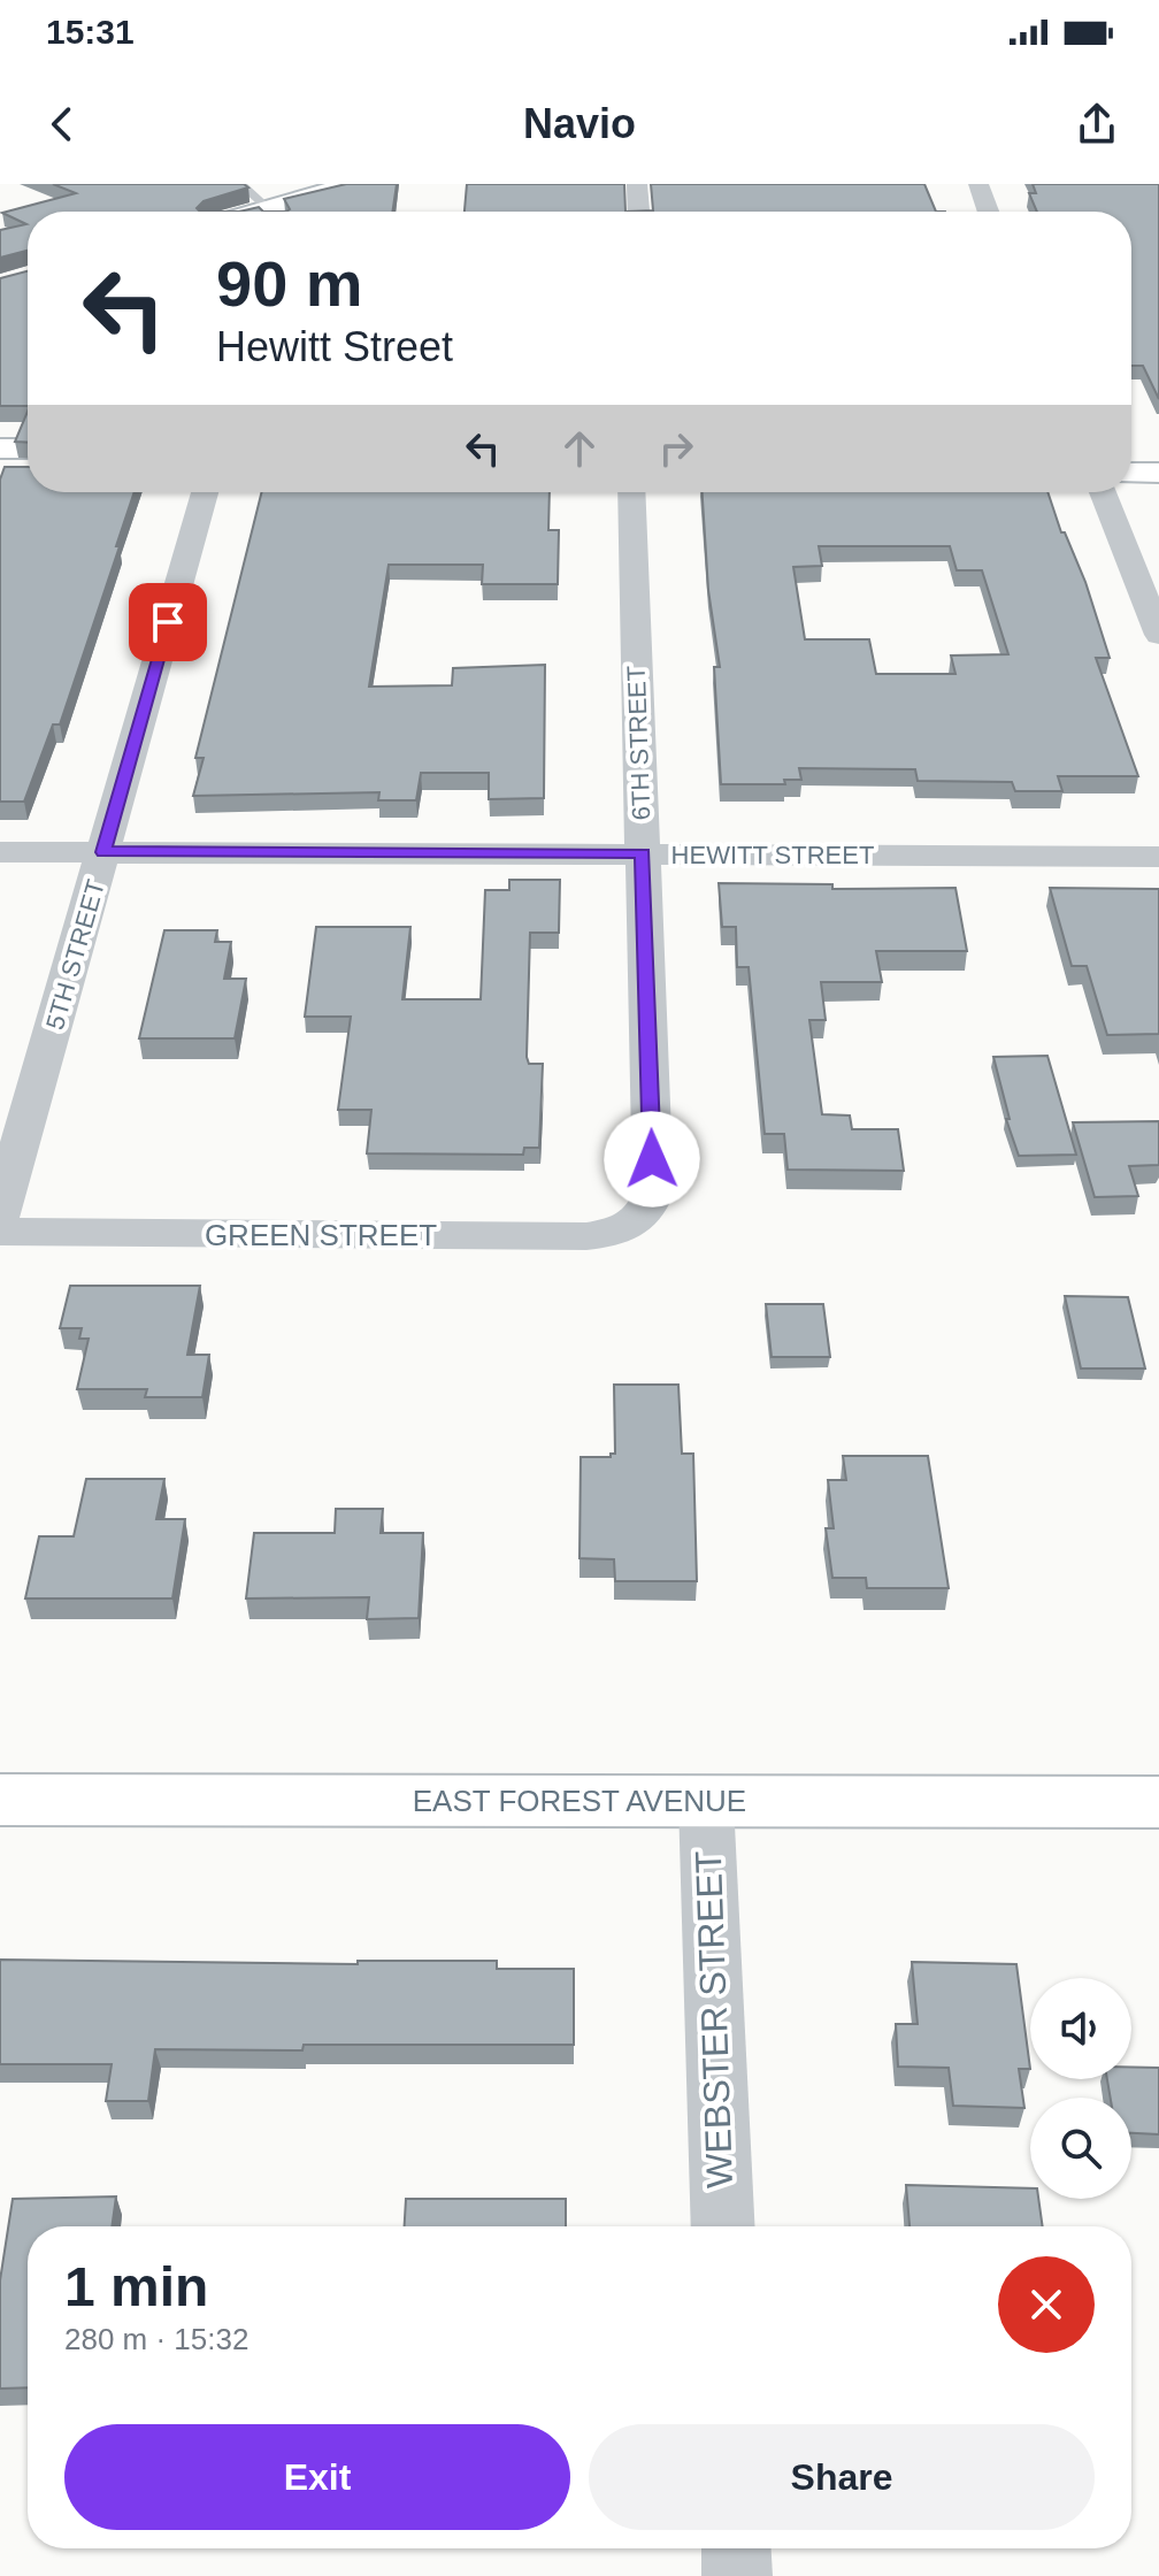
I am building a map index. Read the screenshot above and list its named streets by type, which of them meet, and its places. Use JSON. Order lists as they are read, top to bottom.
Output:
{
  "streets": {
    "street": [
      "6TH STREET",
      "HEWITT STREET",
      "5TH STREET",
      "GREEN STREET",
      "EAST FOREST AVENUE",
      "WEBSTER STREET"
    ]
  },
  "crossings": [
    ["6TH STREET", "HEWITT STREET"],
    ["6TH STREET", "GREEN STREET"],
    ["HEWITT STREET", "5TH STREET"],
    ["EAST FOREST AVENUE", "WEBSTER STREET"]
  ],
  "page": {
    "status": "15:31",
    "header": "Navio",
    "turn": ["90 m", "Hewitt Street"],
    "heading": ["1 min", "280 m · 15:32"],
    "buttons": ["Exit", "Share"]
  }
}
